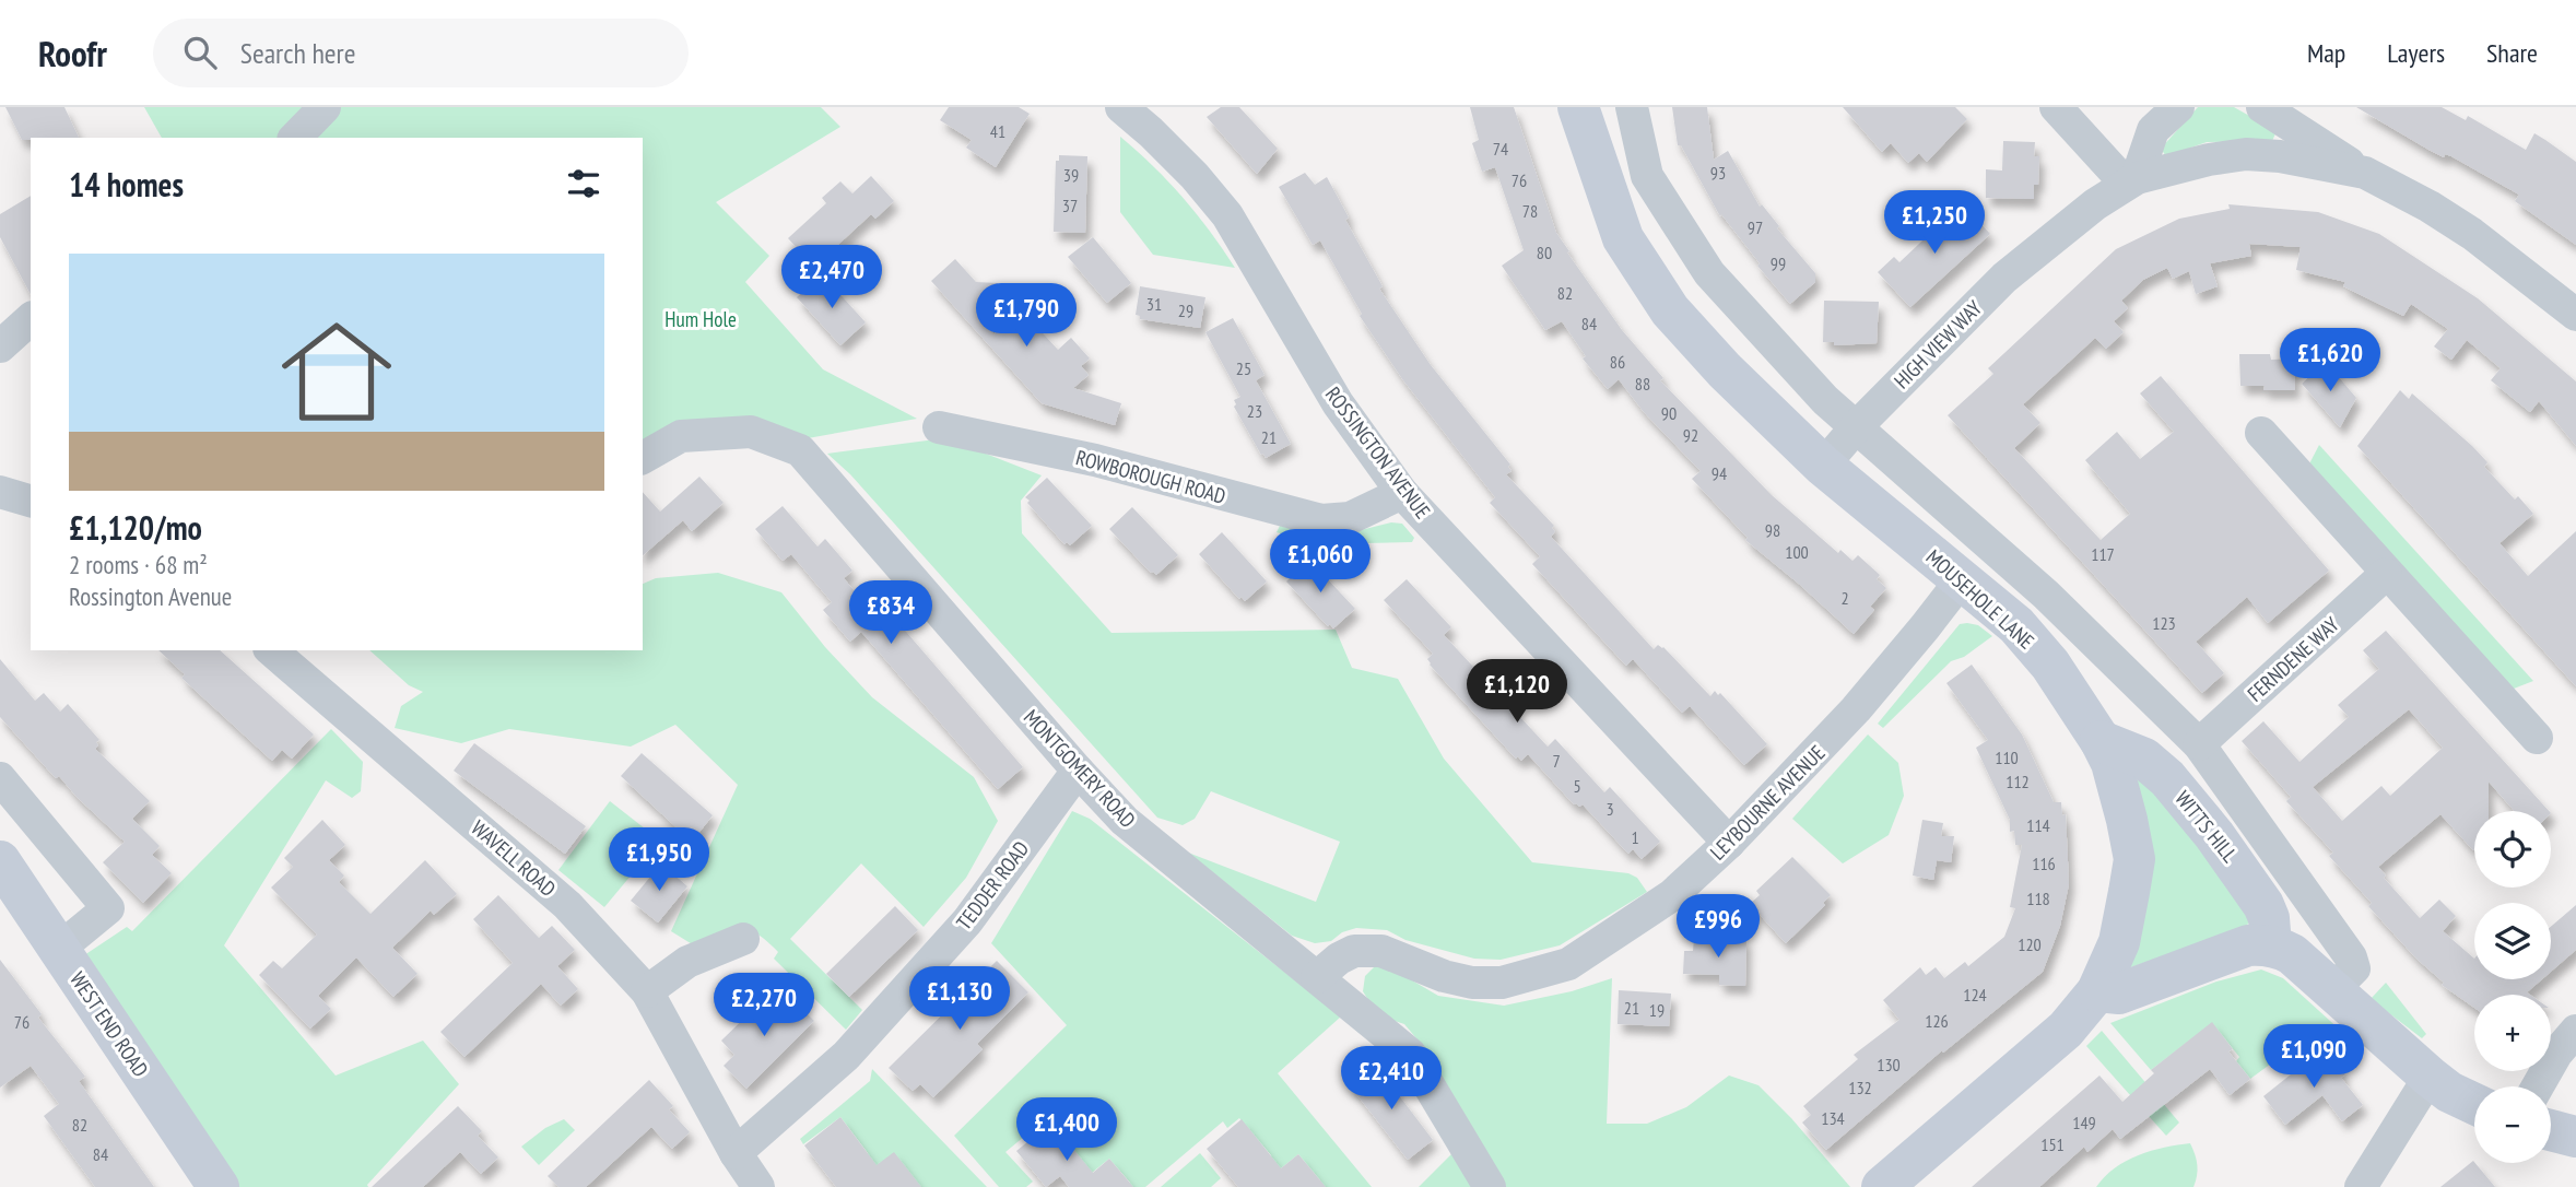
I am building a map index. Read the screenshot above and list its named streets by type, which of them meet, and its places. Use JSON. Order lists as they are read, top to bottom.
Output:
{
  "streets": {
    "street": [
      "HIGH VIEW WAY",
      "ROSSINGTON AVENUE",
      "ROWBOROUGH ROAD",
      "MOUSEHOLE LANE",
      "FERNDENE WAY",
      "MONTGOMERY ROAD",
      "LEYBOURNE AVENUE",
      "WITTS HILL",
      "WAVELL ROAD",
      "TEDDER ROAD",
      "WEST END ROAD"
    ]
  },
  "crossings": [
    ["HIGH VIEW WAY", "MOUSEHOLE LANE"],
    ["ROSSINGTON AVENUE", "ROWBOROUGH ROAD"],
    ["ROSSINGTON AVENUE", "LEYBOURNE AVENUE"],
    ["MOUSEHOLE LANE", "LEYBOURNE AVENUE"],
    ["MOUSEHOLE LANE", "WITTS HILL"],
    ["MONTGOMERY ROAD", "LEYBOURNE AVENUE"],
    ["MONTGOMERY ROAD", "TEDDER ROAD"],
    ["WAVELL ROAD", "TEDDER ROAD"]
  ],
  "parks": ["Hum Hole"],
  "house_numbers": [
    "41",
    "74",
    "93",
    "39",
    "76",
    "37",
    "78",
    "97",
    "80",
    "99",
    "82",
    "31",
    "29",
    "84",
    "86",
    "25",
    "88",
    "23",
    "90",
    "92",
    "21",
    "94",
    "98",
    "100",
    "117",
    "2",
    "123",
    "110",
    "7",
    "112",
    "5",
    "3",
    "114",
    "1",
    "116",
    "118",
    "120",
    "124",
    "21",
    "19",
    "126",
    "76",
    "130",
    "132",
    "134",
    "149",
    "82",
    "151",
    "84"
  ],
  "page": {
    "header": "Roofr",
    "search": "Search here",
    "nav": ["Map", "Layers", "Share"],
    "heading": "14 homes",
    "price": [
      "£1,250",
      "£2,470",
      "£1,790",
      "£1,620",
      "£1,060",
      "£834",
      "£1,120",
      "£1,950",
      "£996",
      "£1,130",
      "£2,270",
      "£1,090",
      "£2,410",
      "£1,400"
    ],
    "list": [
      {
        "name": "£1,120/mo",
        "note": "2 rooms · 68 m² · Rossington Avenue"
      }
    ],
    "map_buttons": ["+", "−"]
  }
}
